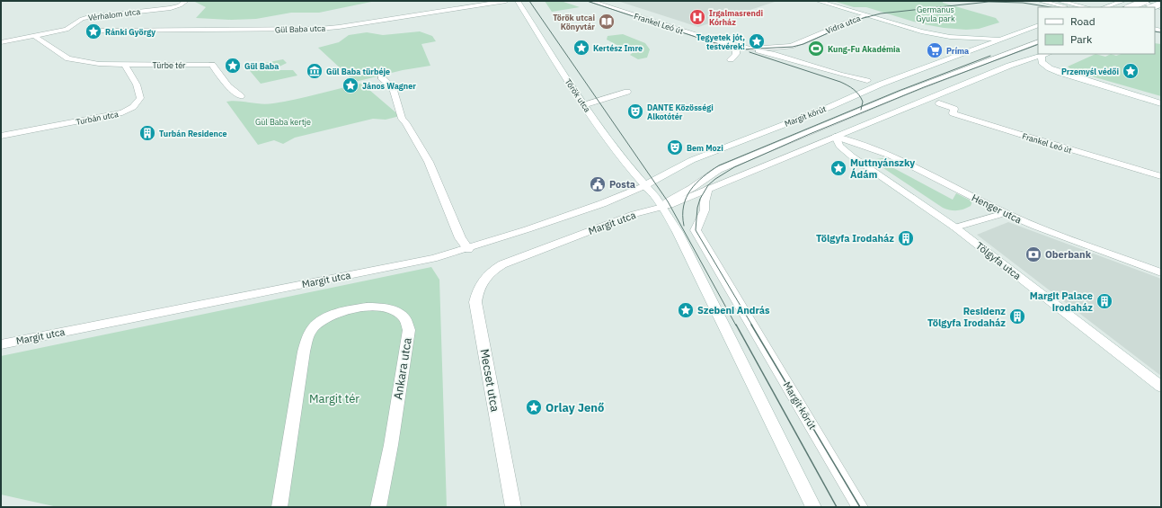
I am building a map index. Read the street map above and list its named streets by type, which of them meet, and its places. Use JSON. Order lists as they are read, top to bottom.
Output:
{
  "streets": {
    "street": [
      "Vérhalom utca",
      "Frankel Leó út",
      "Vidra utca",
      "Gül Baba utca",
      "Türbe tér",
      "Török utca",
      "Margit körút",
      "Turbán utca",
      "Henger utca",
      "Margit utca",
      "Tölgyfa utca",
      "Ankara utca",
      "Mecset utca"
    ]
  },
  "crossings": [
    ["Frankel Leó út", "Vidra utca"],
    ["Türbe tér", "Turbán utca"],
    ["Török utca", "Margit körút"],
    ["Török utca", "Margit utca"],
    ["Margit körút", "Margit utca"],
    ["Henger utca", "Tölgyfa utca"],
    ["Margit utca", "Mecset utca"]
  ],
  "parks": ["Germanus Gyula park", "Gül Baba kertje", "Margit tér"],
  "places": {
    "hospital": ["Irgalmasrendi Kórház"],
    "library": ["Török utcai Könyvtár"],
    "place": [
      "Ránki György",
      "Tegyetek jót, testvérek!",
      "Kertész Imre",
      "Gül Baba",
      "Przemyśl védői",
      "János Wagner",
      "Muttnyánszky Ádám",
      "Szebeni András",
      "Orlay Jenő"
    ],
    "sports": ["Kung-Fu Akadémia"],
    "supermarket": ["Príma"],
    "museum": ["Gül Baba türbéje"],
    "theatre": ["DANTE Közösségi Alkotótér", "Bem Mozi"],
    "building": [
      "Turbán Residence",
      "Tölgyfa Irodaház",
      "Margit Palace irodaház",
      "Residenz Tölgyfa Irodaház"
    ],
    "public building": ["Posta"],
    "bank": ["Oberbank"]
  },
  "legend": ["Road", "Park"]
}
